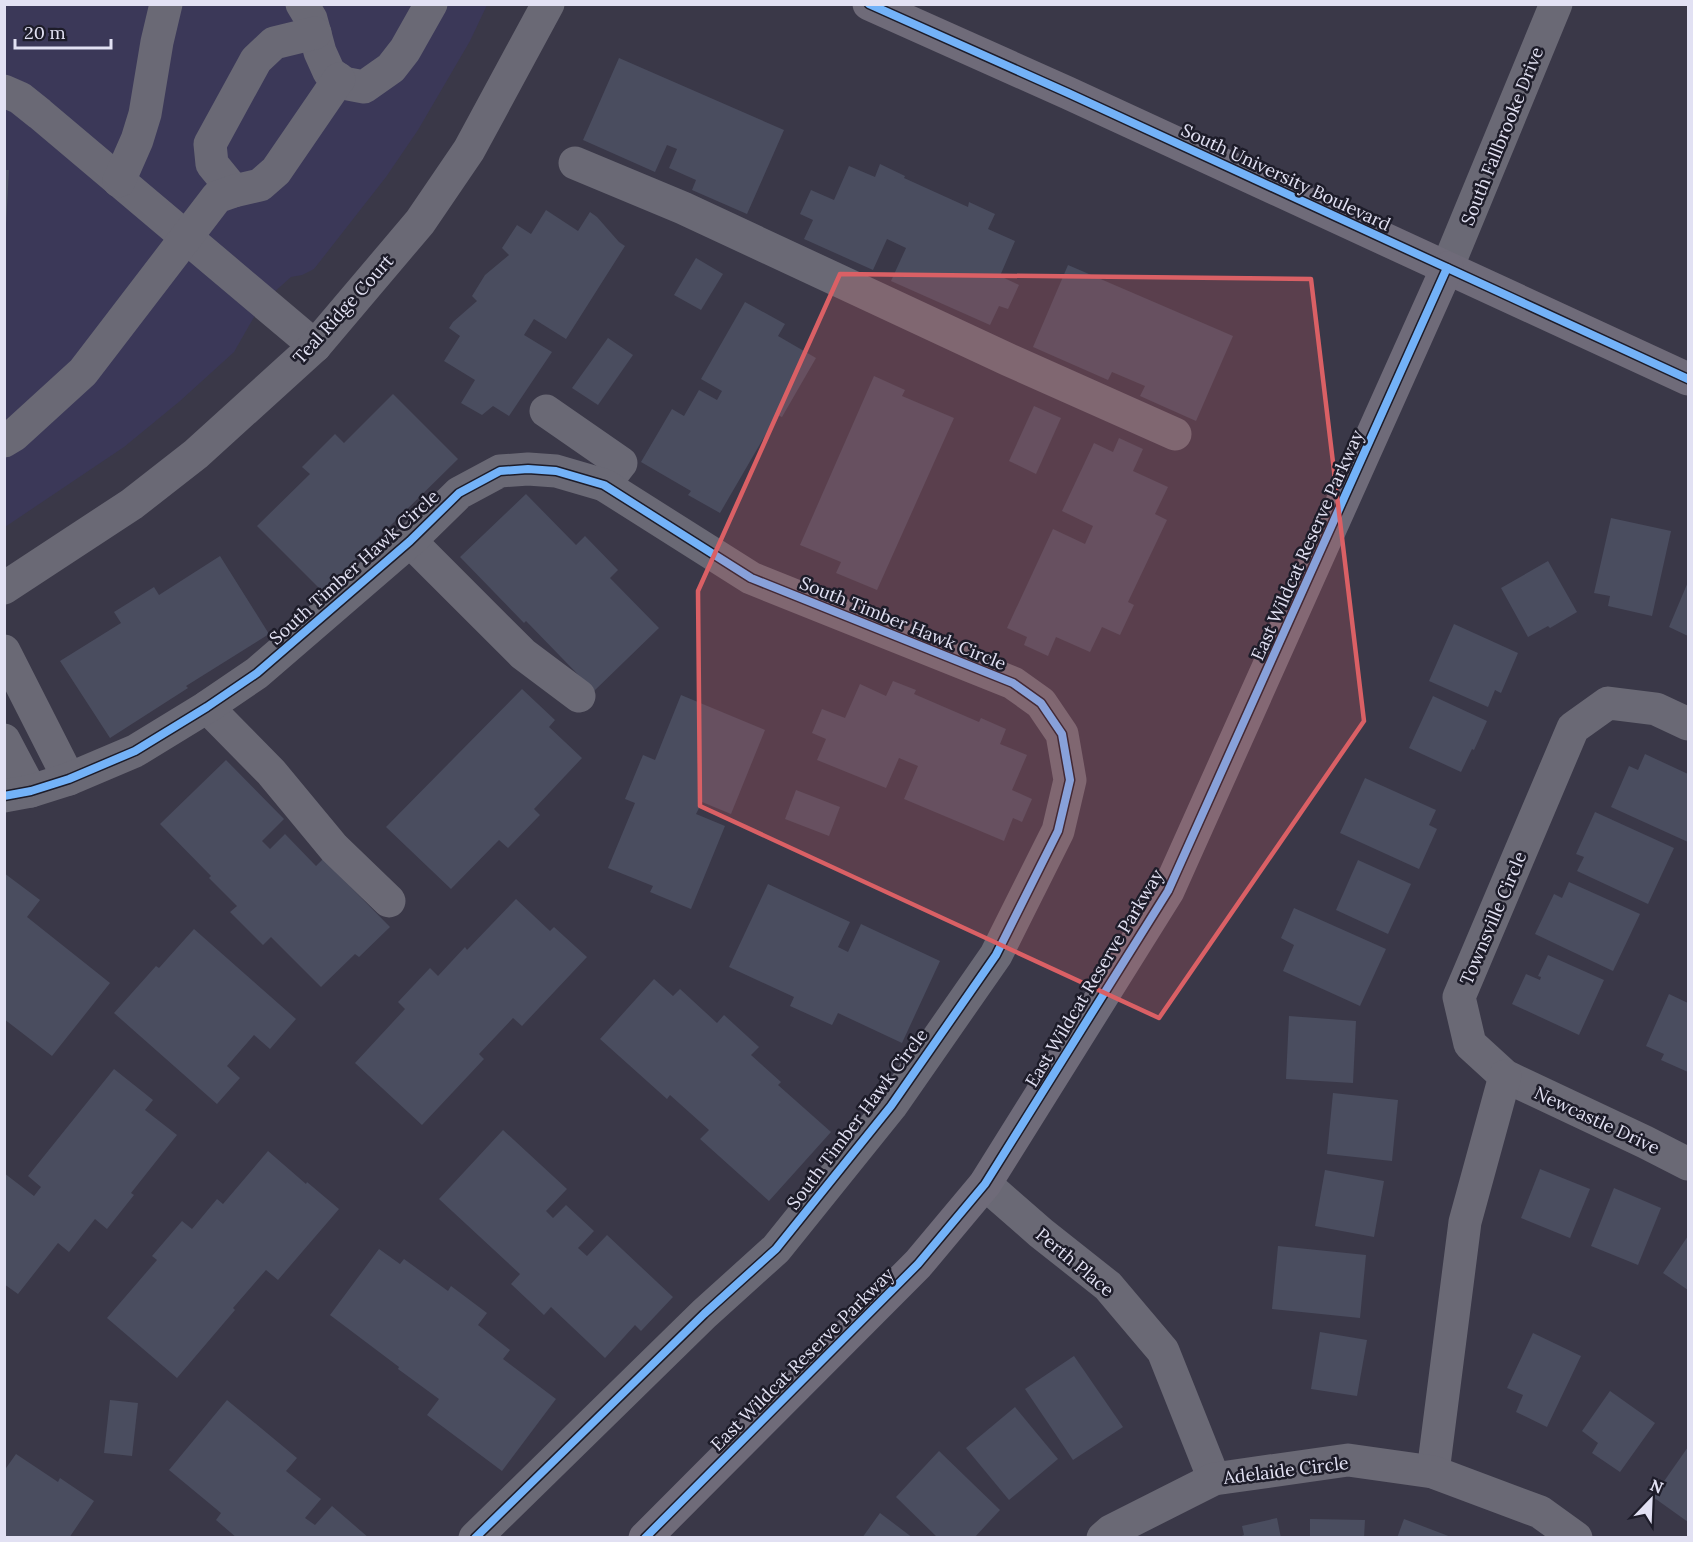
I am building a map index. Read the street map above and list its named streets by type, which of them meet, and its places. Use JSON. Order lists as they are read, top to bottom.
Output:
{
  "streets": {
    "main road": ["South University Boulevard", "East Wildcat Reserve Parkway"],
    "street": [
      "South Fallbrooke Drive",
      "Teal Ridge Court",
      "South Timber Hawk Circle",
      "Townsville Circle",
      "Newcastle Drive",
      "Perth Place",
      "Adelaide Circle"
    ]
  },
  "crossings": [
    ["South Fallbrooke Drive", "South University Boulevard"],
    ["South Fallbrooke Drive", "East Wildcat Reserve Parkway"],
    ["South University Boulevard", "East Wildcat Reserve Parkway"],
    ["East Wildcat Reserve Parkway", "Perth Place"],
    ["Townsville Circle", "Newcastle Drive"],
    ["Perth Place", "Adelaide Circle"]
  ],
  "scale_bar": "20 m",
  "north": "top right"
}
